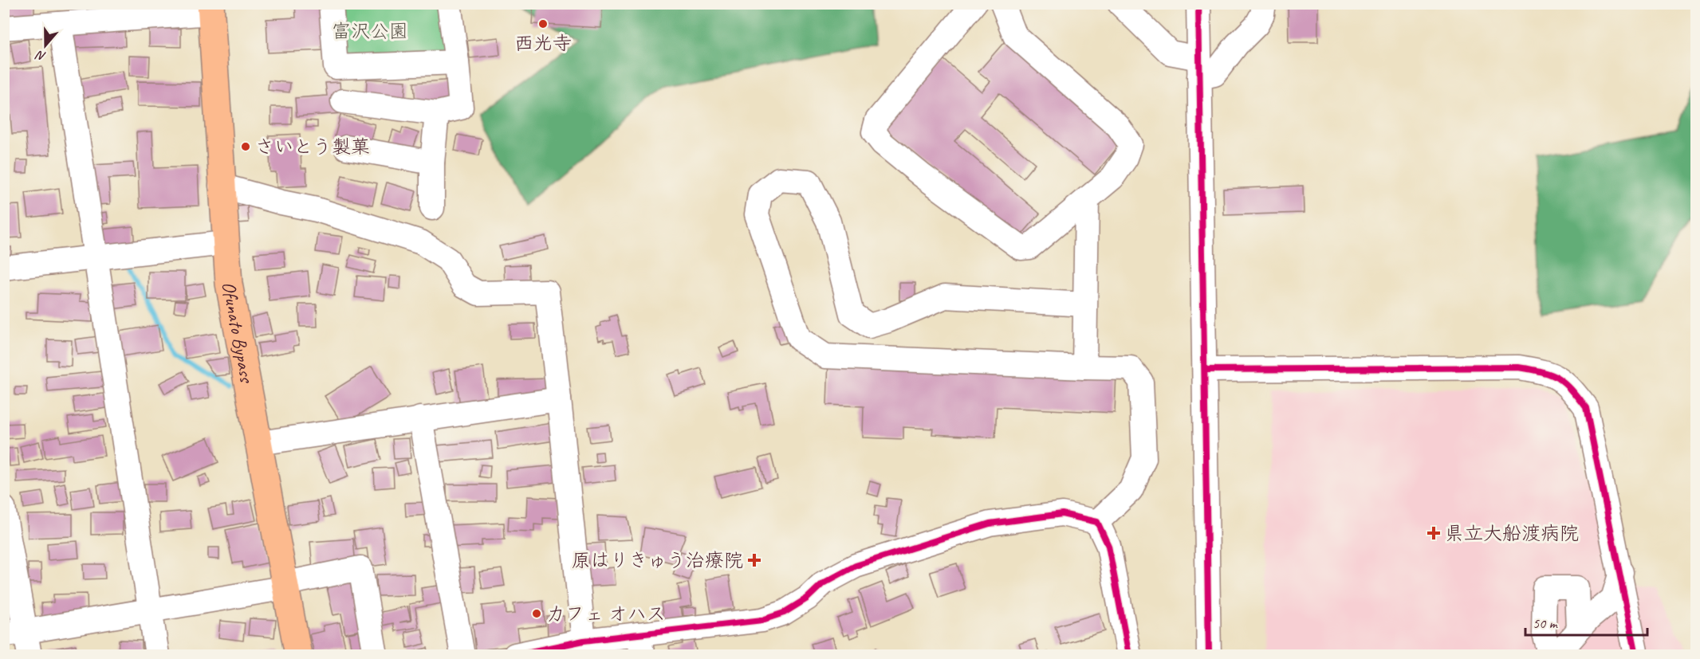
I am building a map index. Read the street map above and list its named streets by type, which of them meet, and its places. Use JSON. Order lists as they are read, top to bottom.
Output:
{
  "streets": {
    "highway": ["Ofunato Bypass"]
  },
  "parks": ["富沢公園"],
  "places": {
    "other": ["西光寺", "さいとう製菓", "カフェ オハス"],
    "health": ["県立大船渡病院", "原はりきゅう治療院"]
  },
  "scale_bar": "50 m",
  "north": "bottom"
}
